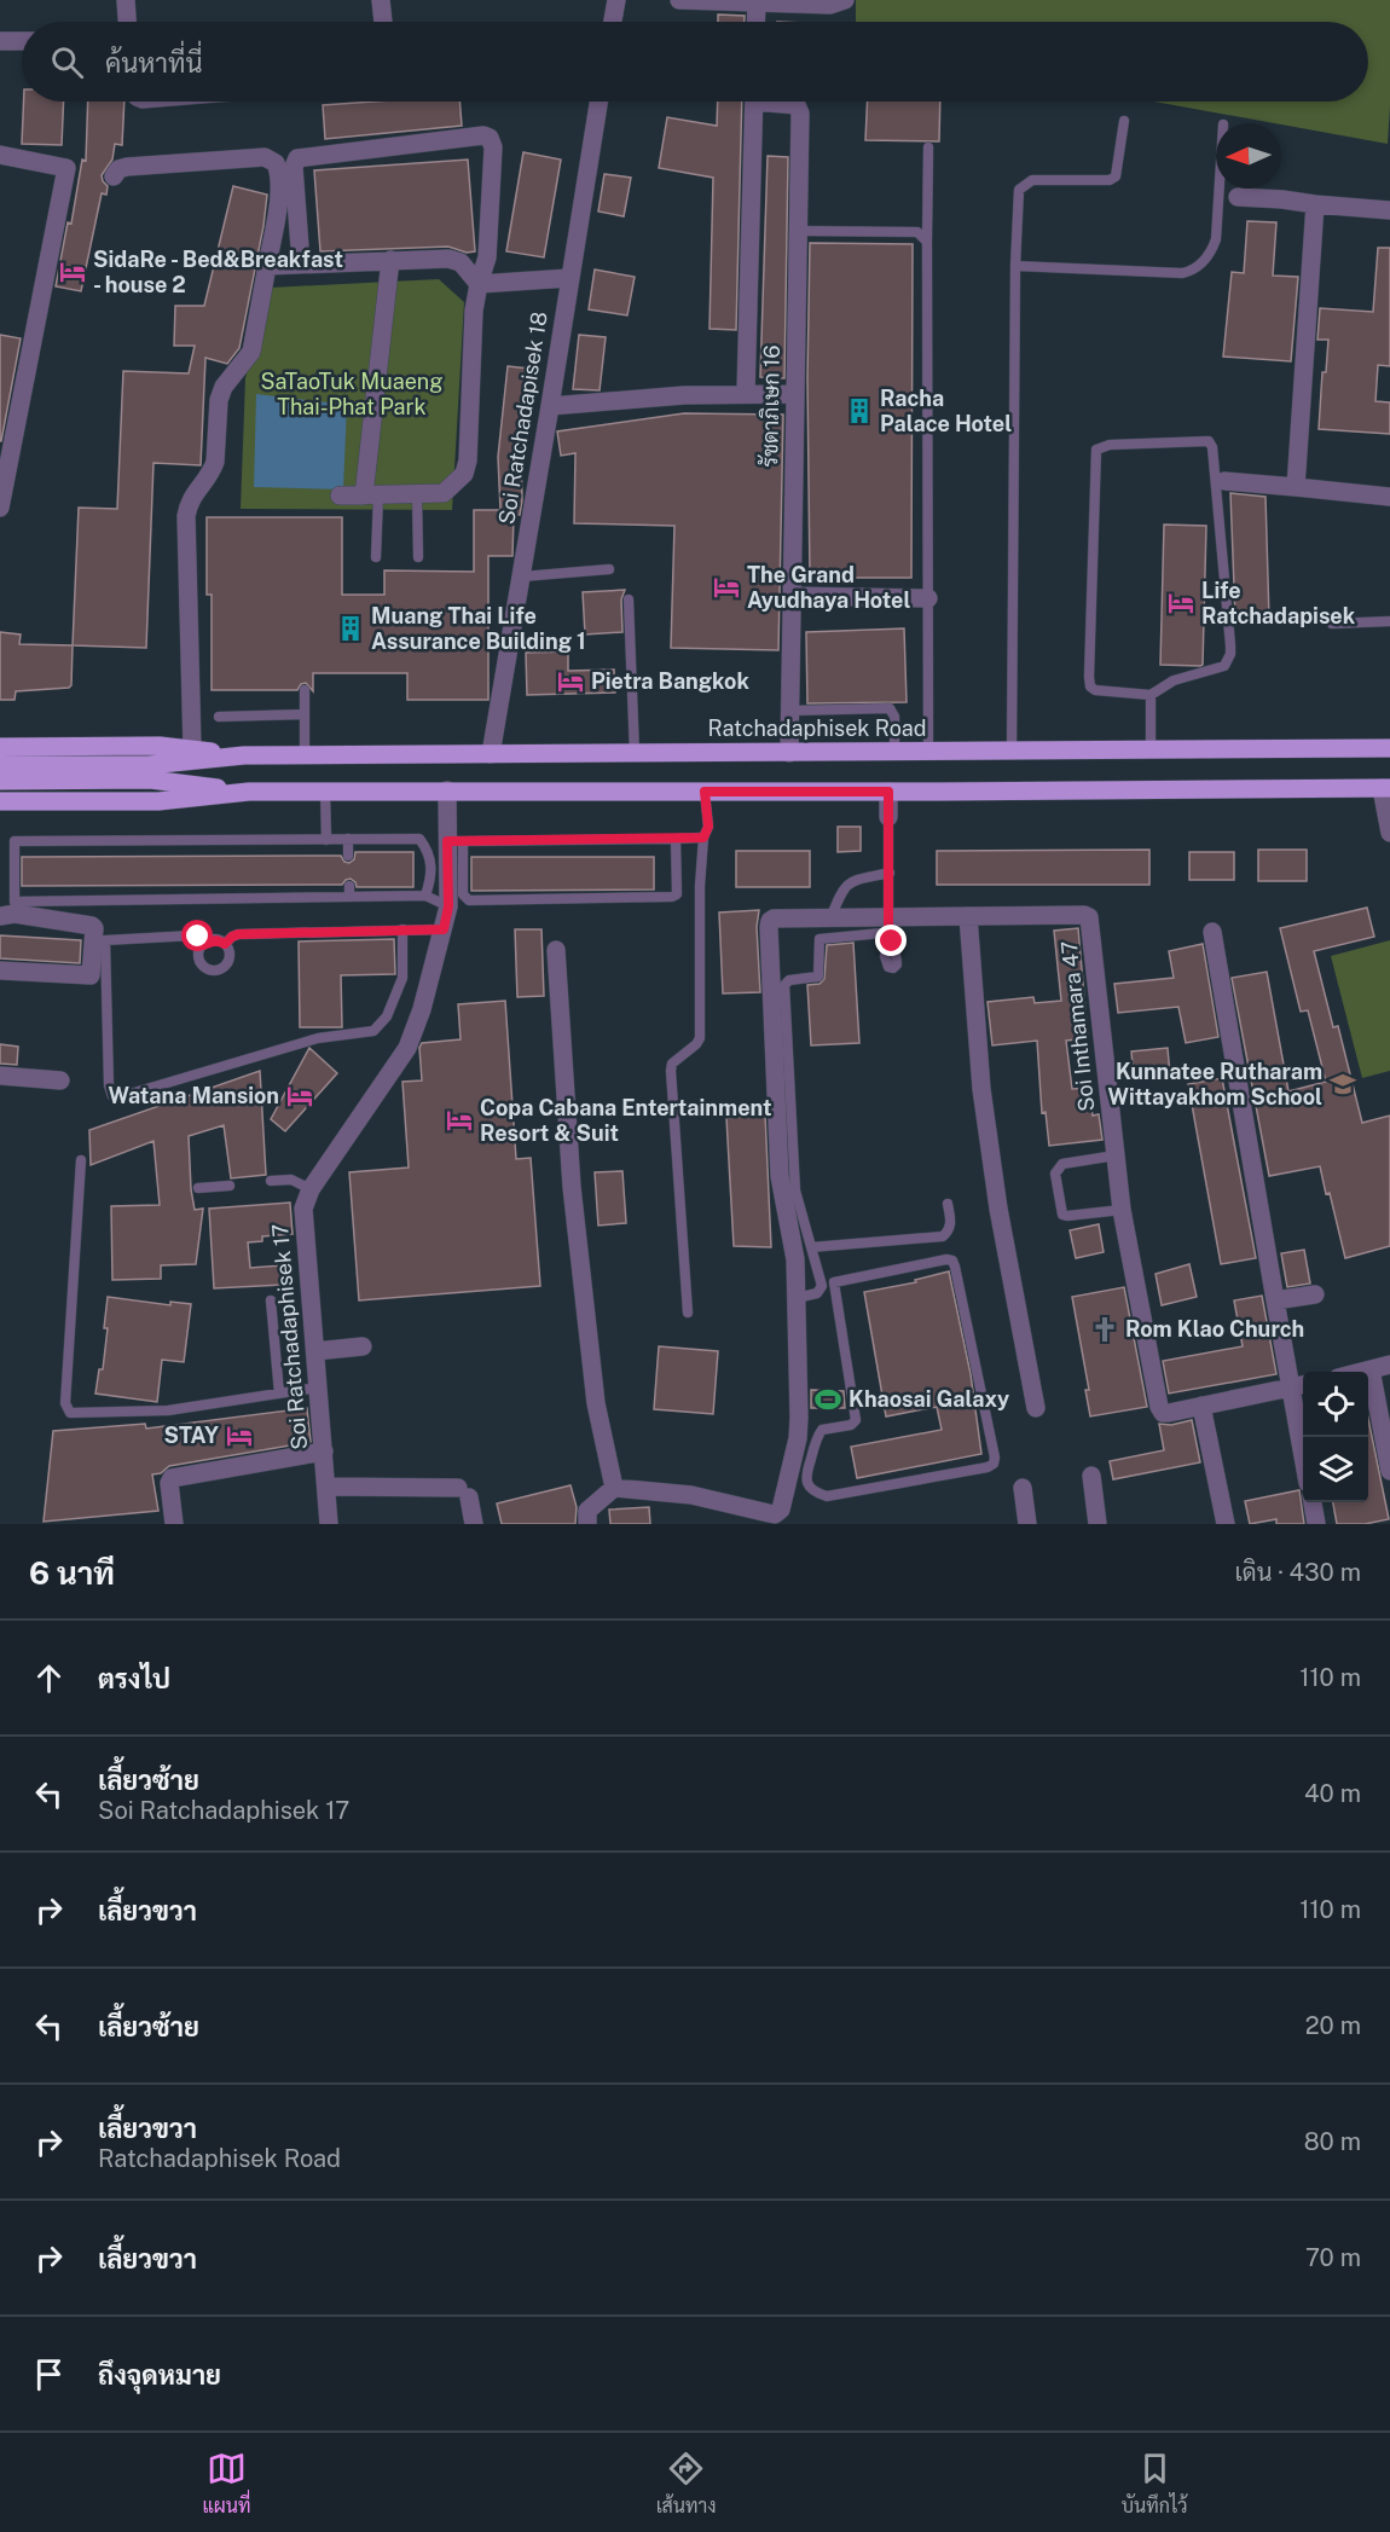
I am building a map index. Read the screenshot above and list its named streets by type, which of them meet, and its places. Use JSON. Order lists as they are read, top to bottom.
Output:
{
  "streets": {
    "main road": ["Ratchadaphisek Road"],
    "street": [
      "รัชดาภิเษก 16",
      "Soi Ratchadapisek 18",
      "Soi Inthamara 47",
      "Soi Ratchadaphisek 17"
    ]
  },
  "crossings": [
    ["รัชดาภิเษก 16", "Ratchadaphisek Road"],
    ["Soi Ratchadapisek 18", "Ratchadaphisek Road"]
  ],
  "parks": ["SaTaoTuk Muaeng Thai-Phat Park"],
  "places": {
    "hotel": [
      "SidaRe - Bed&Breakfast - house 2",
      "The Grand Ayudhaya Hotel",
      "Life Ratchadapisek",
      "Pietra Bangkok",
      "Watana Mansion",
      "Copa Cabana Entertainment Resort & Suit",
      "STAY"
    ],
    "building": ["Racha Palace Hotel", "Muang Thai Life Assurance Building 1"],
    "school or university": ["Kunnatee Rutharam Wittayakhom School"],
    "church": ["Rom Klao Church"],
    "sports": ["Khaosai Galaxy"]
  },
  "north": "left",
  "page": {
    "search": "ค้นหาที่นี่",
    "heading": ["6 นาที", "เดิน · 430 m"],
    "list": [
      ["ตรงไป", "110 m"],
      ["เลี้ยวซ้าย", "Soi Ratchadaphisek 17", "40 m"],
      ["เลี้ยวขวา", "110 m"],
      ["เลี้ยวซ้าย", "20 m"],
      ["เลี้ยวขวา", "Ratchadaphisek Road", "80 m"],
      ["เลี้ยวขวา", "70 m"],
      "ถึงจุดหมาย"
    ],
    "nav": ["แผนที่", "เส้นทาง", "บันทึกไว้"]
  }
}
